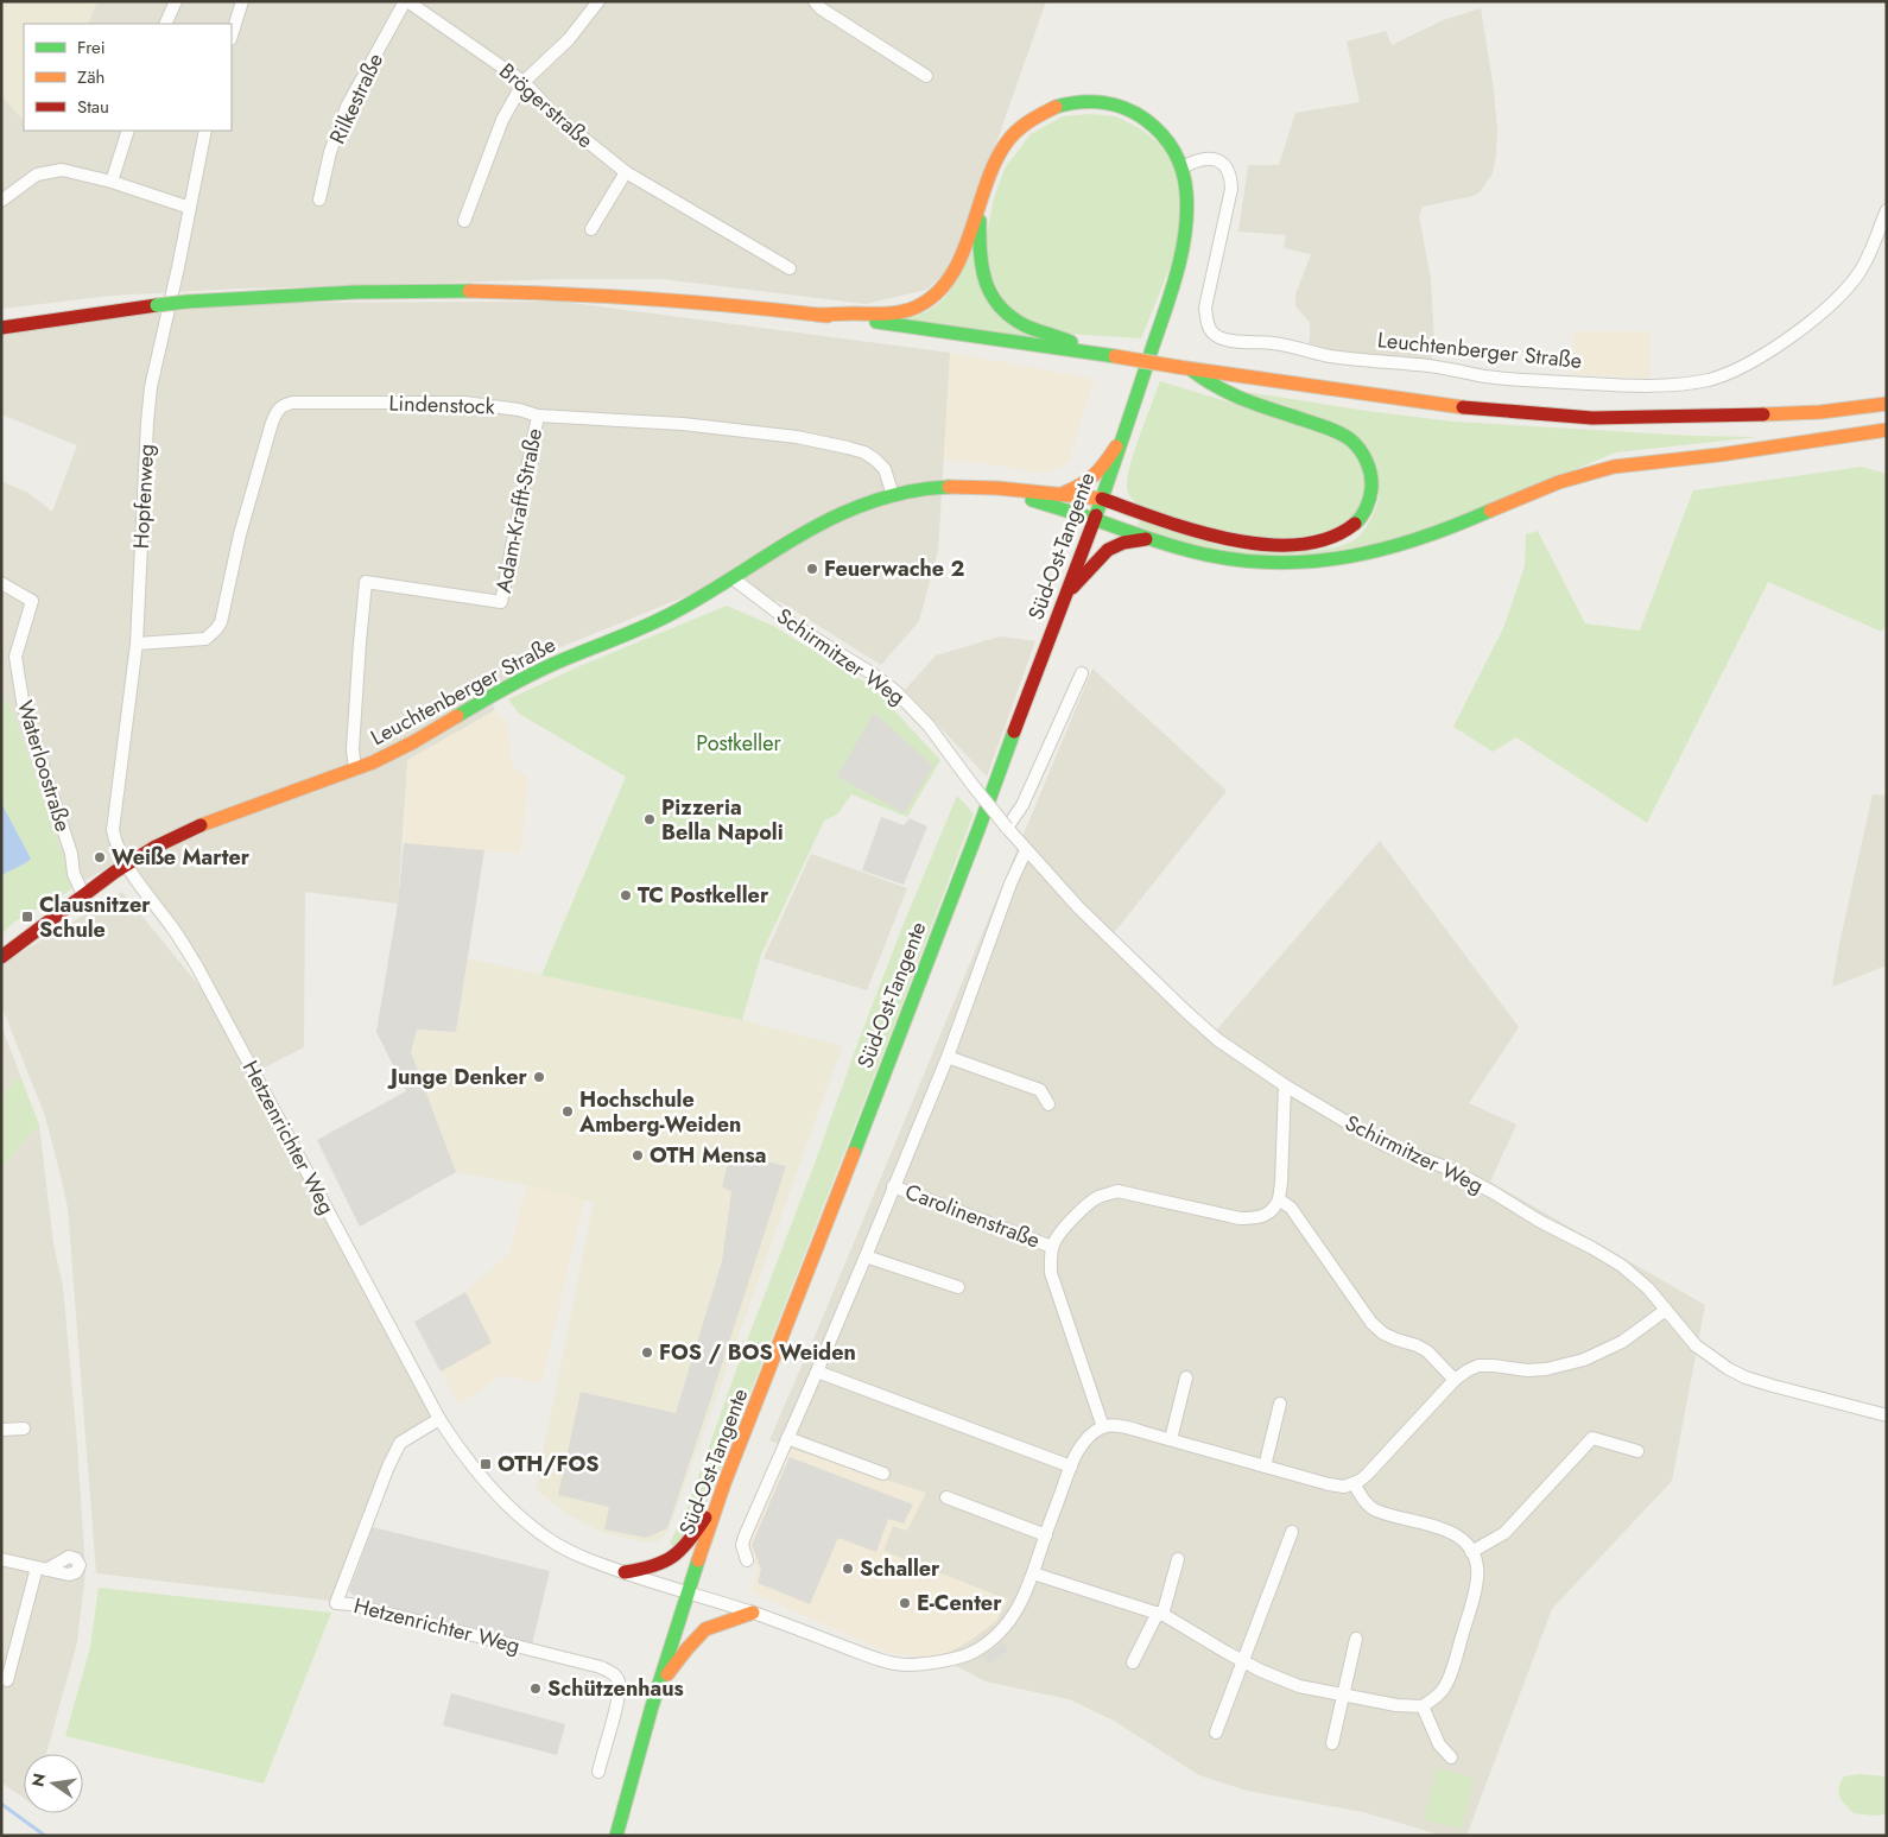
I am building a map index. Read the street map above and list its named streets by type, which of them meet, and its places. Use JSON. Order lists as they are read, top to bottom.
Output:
{
  "streets": {
    "main road": ["Leuchtenberger Straße", "Süd-Ost-Tangente"],
    "street": [
      "Rilkestraße",
      "Brögerstraße",
      "Lindenstock",
      "Hopfenweg",
      "Adam-Krafft-Straße",
      "Schirmitzer Weg",
      "Waterloostraße",
      "Hetzenrichter Weg",
      "Carolinenstraße"
    ]
  },
  "crossings": [
    ["Rilkestraße", "Brögerstraße"],
    ["Leuchtenberger Straße", "Lindenstock"],
    ["Leuchtenberger Straße", "Hopfenweg"],
    ["Leuchtenberger Straße", "Adam-Krafft-Straße"],
    ["Leuchtenberger Straße", "Süd-Ost-Tangente"],
    ["Leuchtenberger Straße", "Schirmitzer Weg"],
    ["Leuchtenberger Straße", "Waterloostraße"],
    ["Leuchtenberger Straße", "Hetzenrichter Weg"],
    ["Lindenstock", "Hopfenweg"],
    ["Lindenstock", "Adam-Krafft-Straße"],
    ["Hopfenweg", "Hetzenrichter Weg"],
    ["Süd-Ost-Tangente", "Hetzenrichter Weg"]
  ],
  "parks": ["Postkeller"],
  "places": {
    "other": [
      "Feuerwache 2",
      "Pizzeria Bella Napoli",
      "Weiße Marter",
      "TC Postkeller",
      "Junge Denker",
      "Hochschule Amberg-Weiden",
      "OTH Mensa",
      "FOS / BOS Weiden",
      "Schaller",
      "E-Center",
      "Schützenhaus"
    ],
    "transit": ["Clausnitzer Schule", "OTH/FOS"]
  },
  "legend": ["Frei", "Zäh", "Stau"],
  "north": "left"
}
